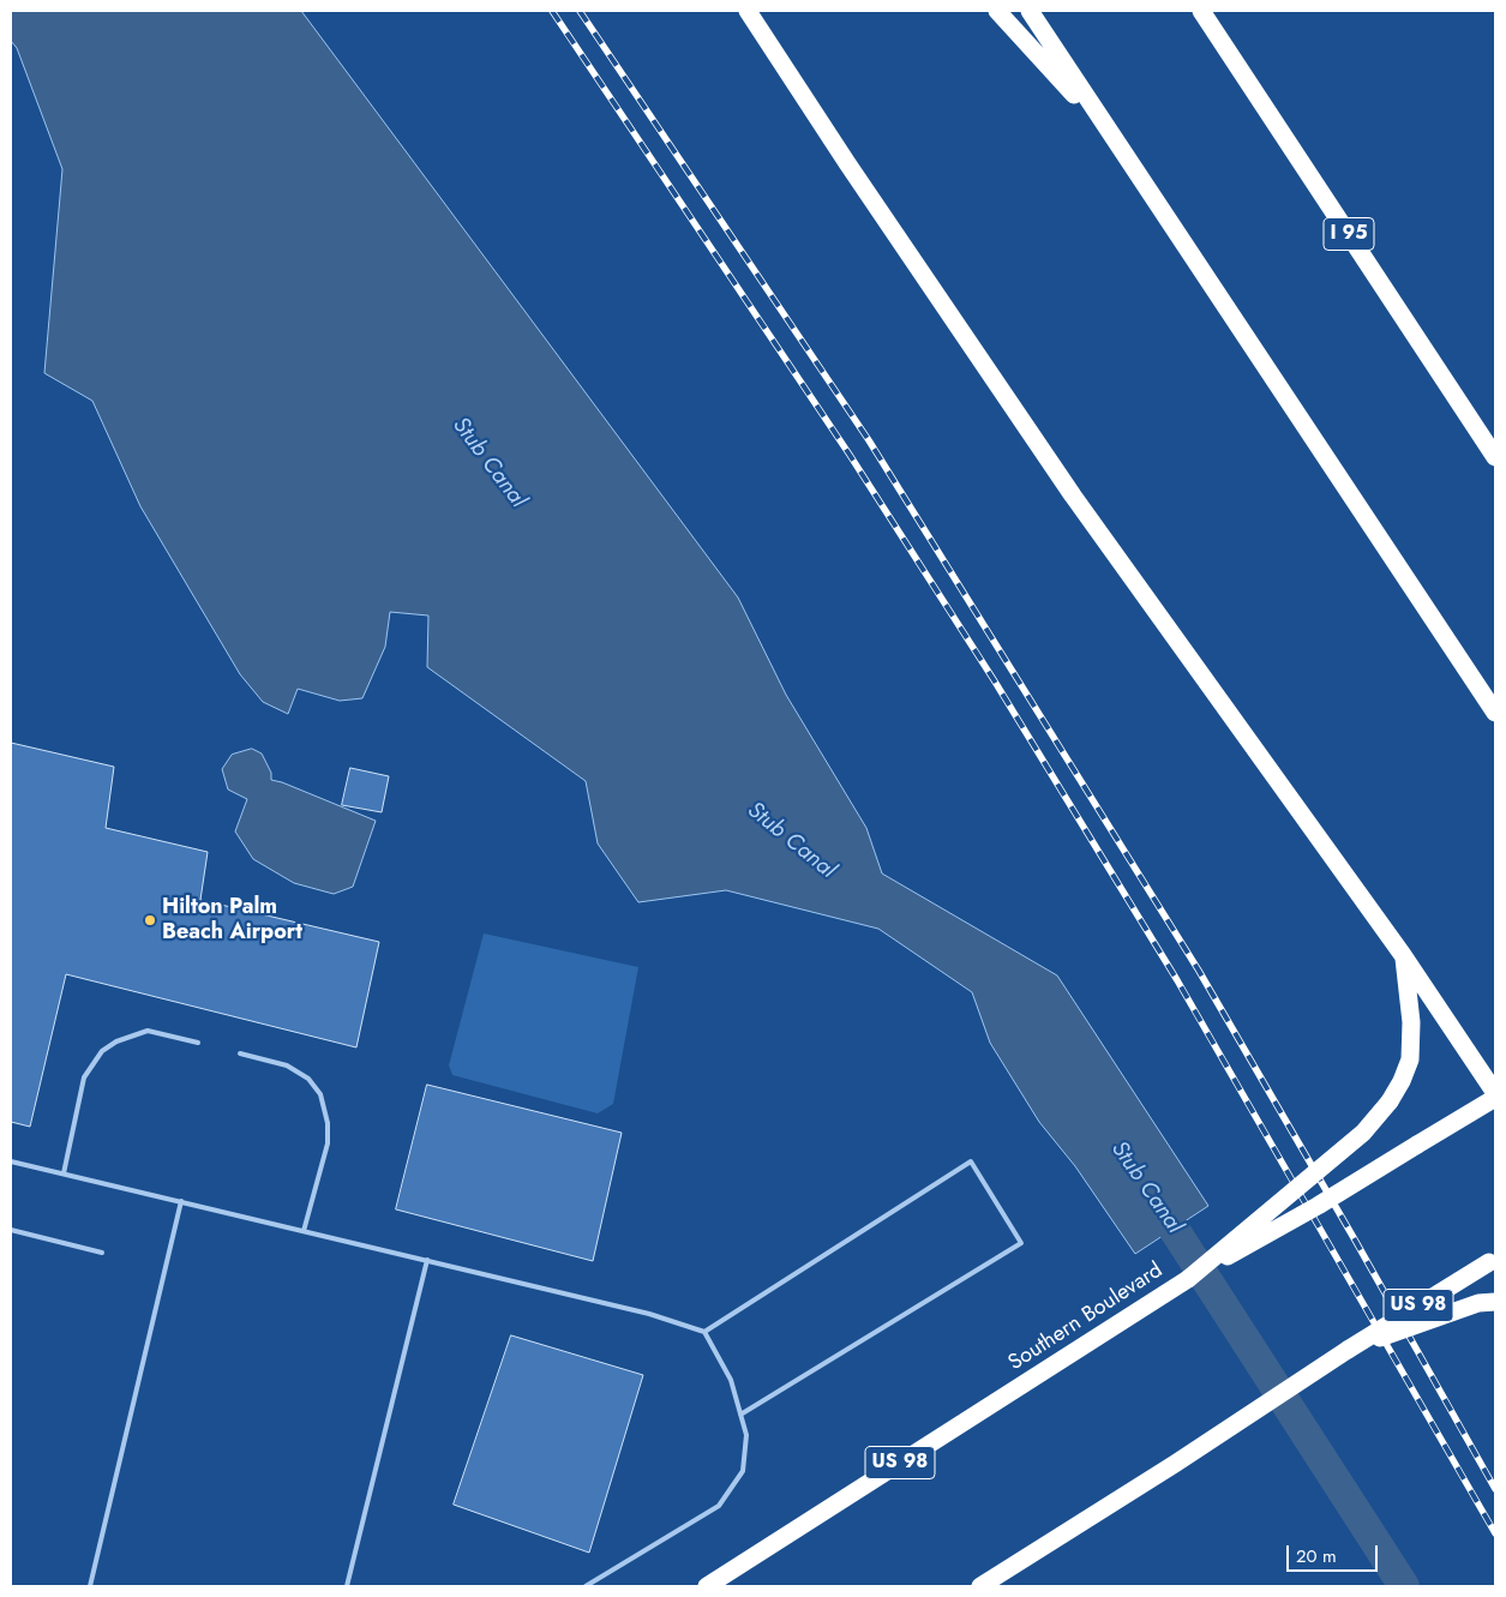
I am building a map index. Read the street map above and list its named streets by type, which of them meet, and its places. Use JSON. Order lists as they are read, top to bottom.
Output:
{
  "streets": {
    "highway": ["I 95", "US 98", "Southern Boulevard"]
  },
  "water": ["Stub Canal"],
  "places": ["Hilton Palm Beach Airport"],
  "scale_bar": "20 m"
}
